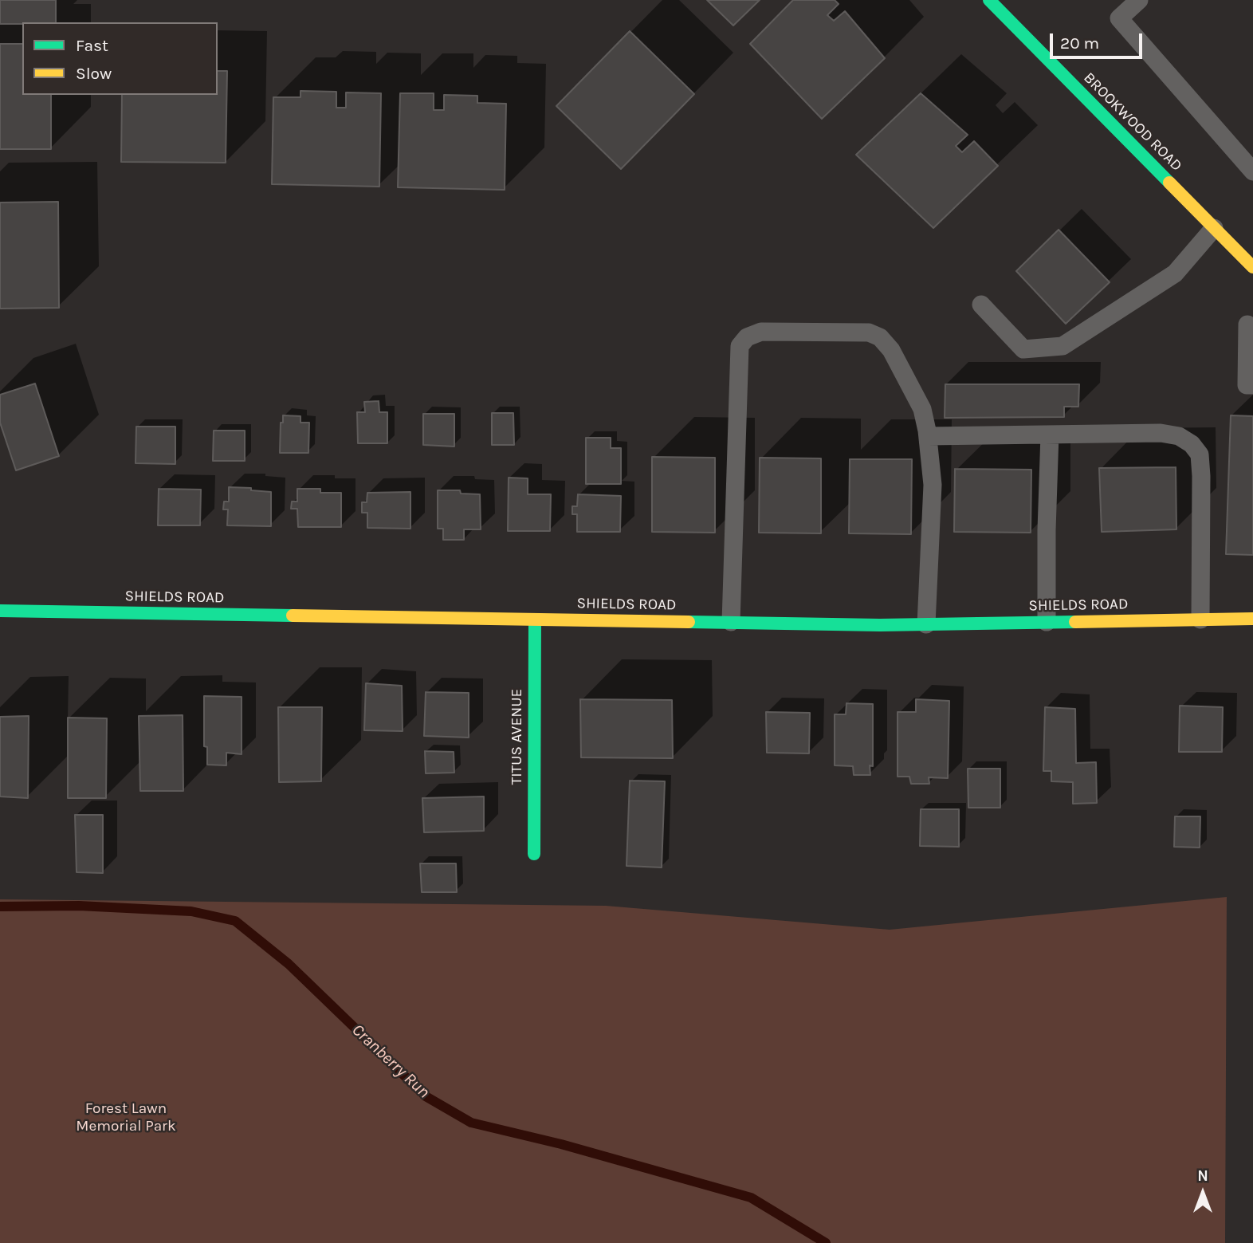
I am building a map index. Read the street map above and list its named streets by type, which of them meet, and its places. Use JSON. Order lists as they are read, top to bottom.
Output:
{
  "streets": {
    "main road": ["BROOKWOOD ROAD", "SHIELDS ROAD", "TITUS AVENUE"]
  },
  "crossings": [
    ["SHIELDS ROAD", "TITUS AVENUE"]
  ],
  "water": ["Cranberry Run"],
  "parks": ["Forest Lawn Memorial Park"],
  "legend": ["Fast", "Slow"],
  "scale_bar": "20 m",
  "north": "top"
}
